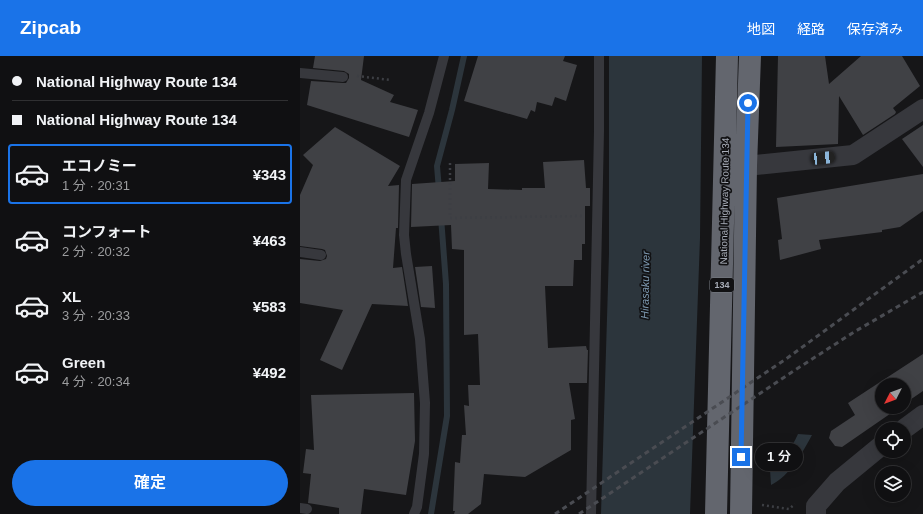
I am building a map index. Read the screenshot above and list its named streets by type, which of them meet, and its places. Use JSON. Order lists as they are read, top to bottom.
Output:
{
  "streets": {
    "highway": ["National Highway Route 134", "134"]
  },
  "water": ["Hirasaku river"],
  "north": "bottom left",
  "page": {
    "header": "Zipcab",
    "nav": ["地図", "経路", "保存済み"],
    "banner": ["National Highway Route 134", "National Highway Route 134"],
    "list": [
      {
        "name": "エコノミー",
        "note": "1 分 · 20:31",
        "value": "¥343"
      },
      {
        "name": "コンフォート",
        "note": "2 分 · 20:32",
        "value": "¥463"
      },
      {
        "name": "XL",
        "note": "3 分 · 20:33",
        "value": "¥583"
      },
      {
        "name": "Green",
        "note": "4 分 · 20:34",
        "value": "¥492"
      }
    ],
    "bubble": "1 分",
    "buttons": "確定"
  }
}
